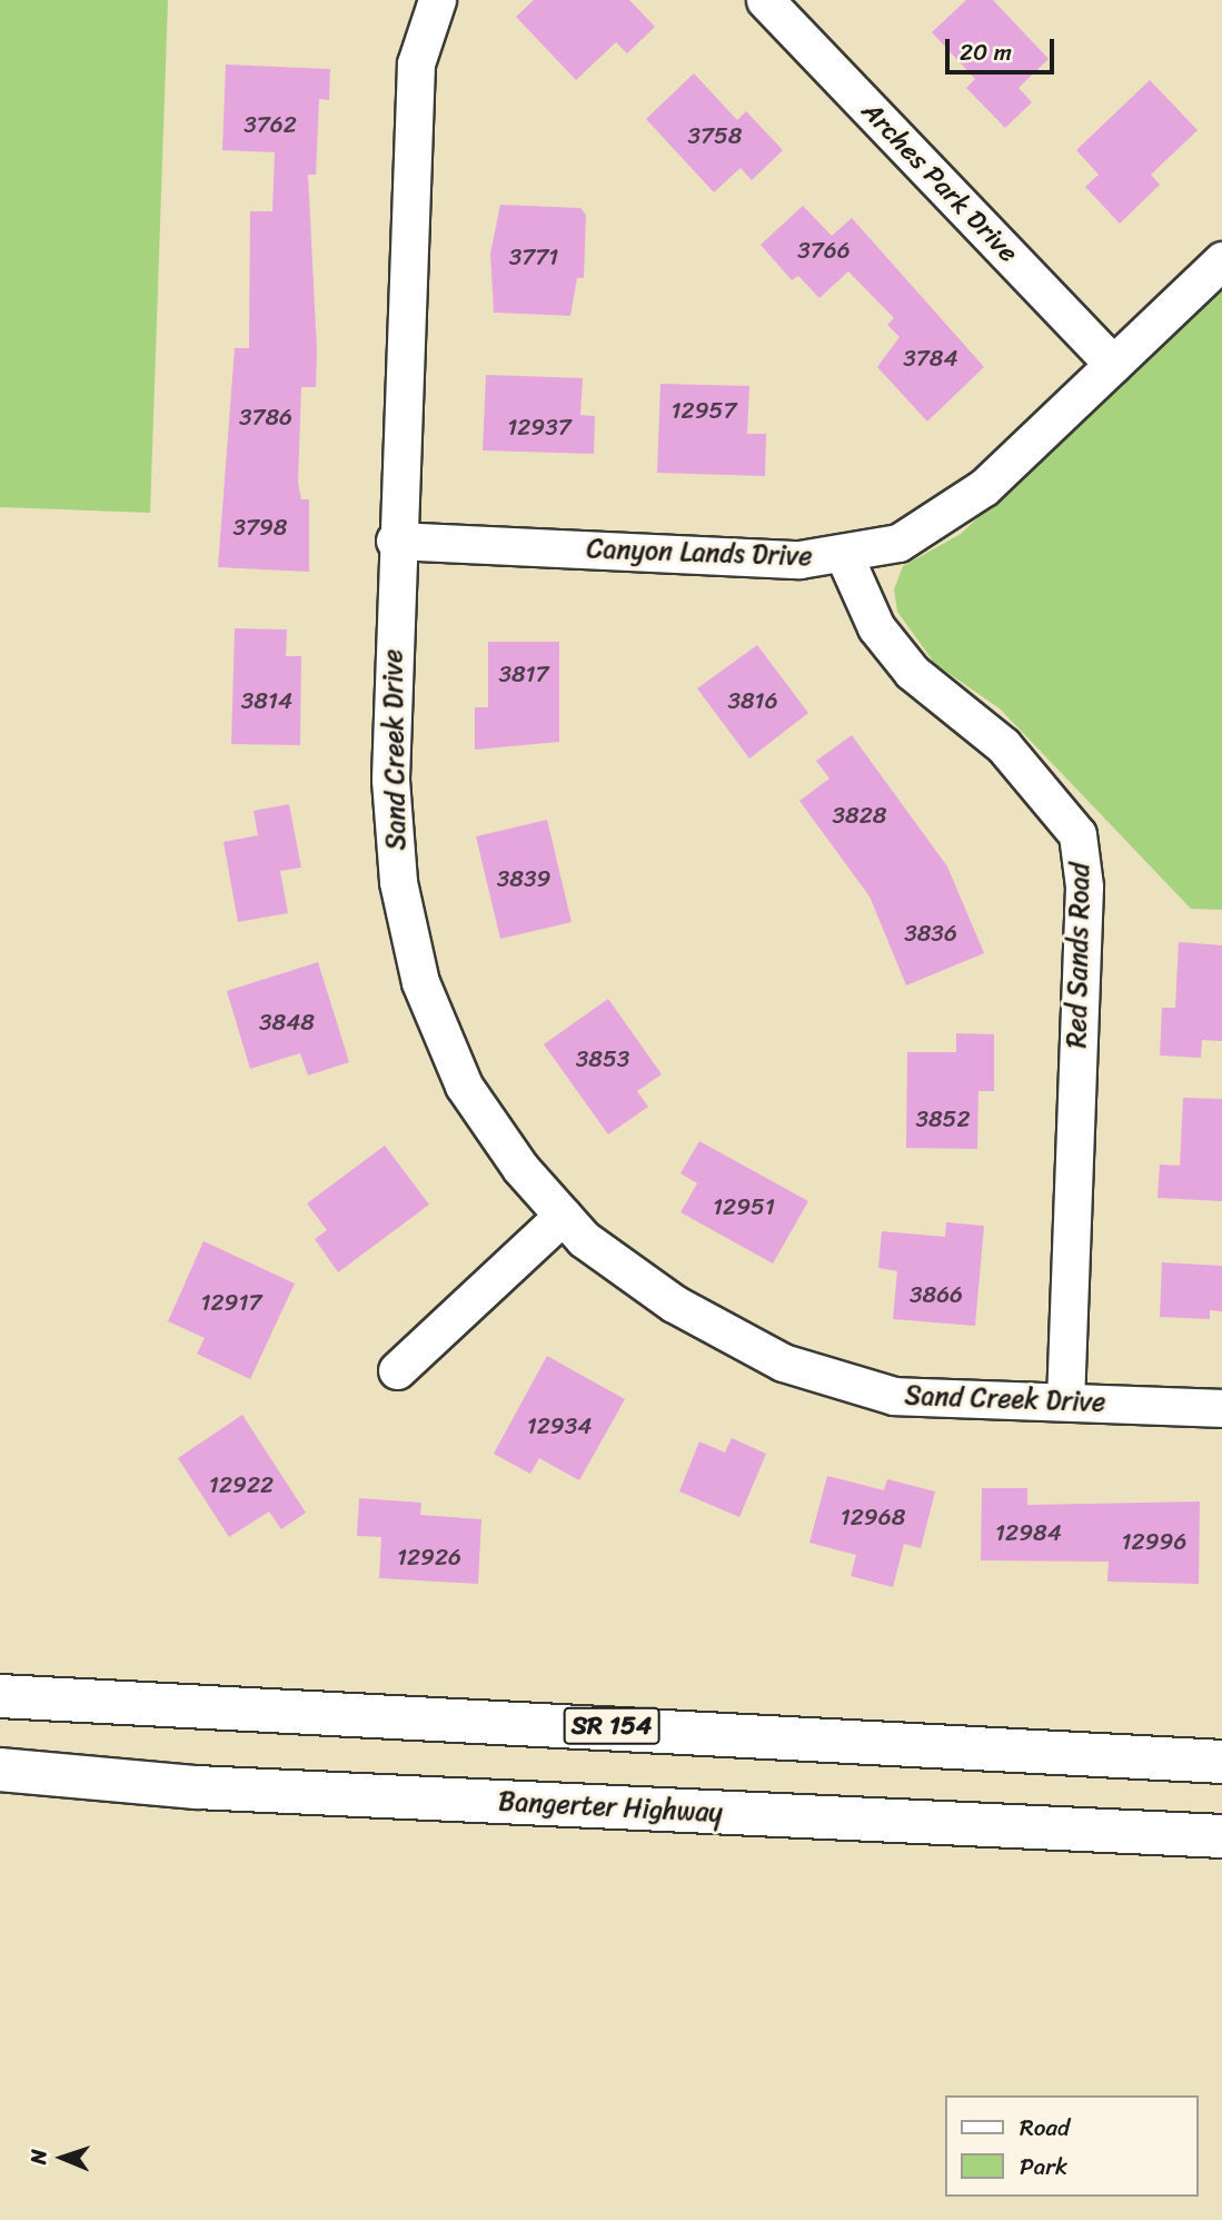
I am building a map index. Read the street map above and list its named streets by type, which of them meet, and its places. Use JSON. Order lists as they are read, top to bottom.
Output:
{
  "streets": {
    "highway": ["SR 154", "Bangerter Highway"],
    "street": [
      "Arches Park Drive",
      "Canyon Lands Drive",
      "Sand Creek Drive",
      "Red Sands Road"
    ]
  },
  "crossings": [
    ["Arches Park Drive", "Canyon Lands Drive"],
    ["Canyon Lands Drive", "Sand Creek Drive"],
    ["Canyon Lands Drive", "Red Sands Road"],
    ["Sand Creek Drive", "Red Sands Road"]
  ],
  "house_numbers": [
    "3762",
    "3758",
    "3766",
    "3771",
    "3784",
    "12957",
    "3786",
    "12937",
    "3798",
    "3817",
    "3814",
    "3816",
    "3828",
    "3839",
    "3836",
    "3848",
    "3853",
    "3852",
    "12951",
    "3866",
    "12917",
    "12934",
    "12922",
    "12968",
    "12984",
    "12996",
    "12926"
  ],
  "legend": ["Road", "Park"],
  "scale_bar": "20 m",
  "north": "left"
}
